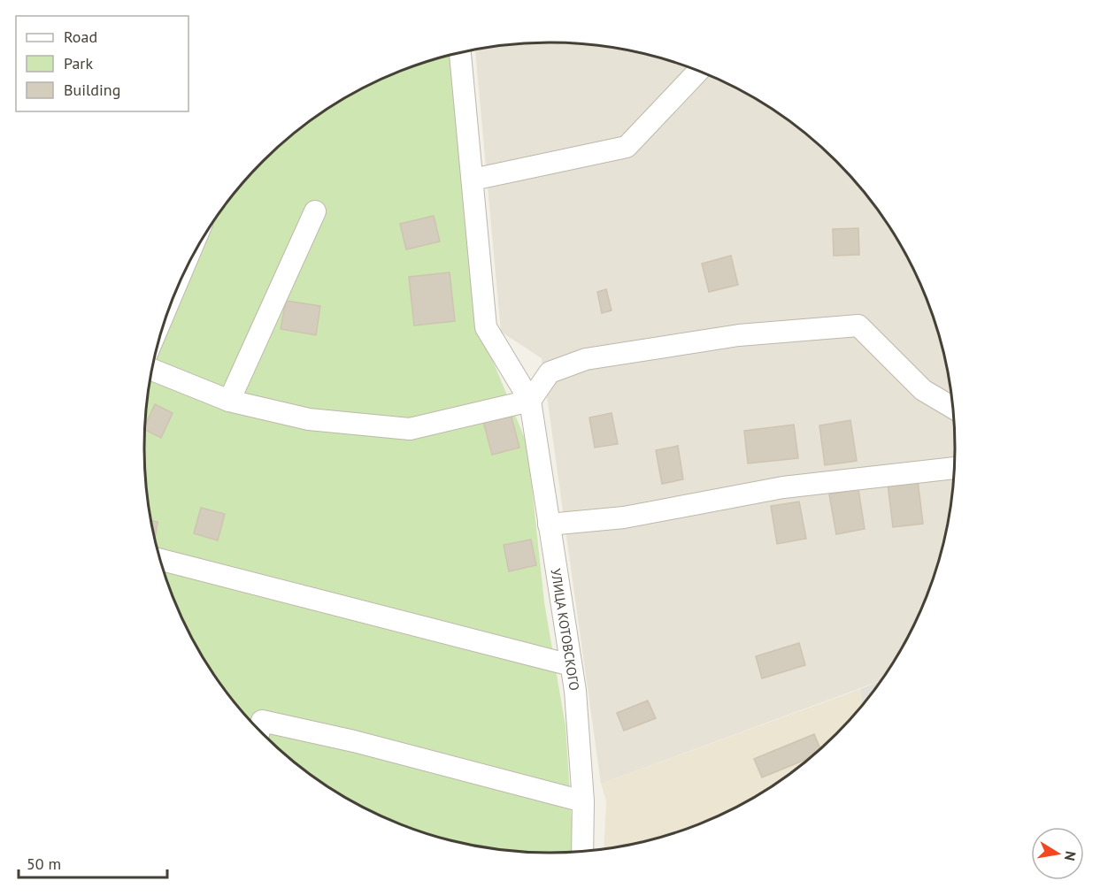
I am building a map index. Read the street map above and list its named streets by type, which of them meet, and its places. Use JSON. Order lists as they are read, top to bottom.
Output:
{
  "streets": {
    "street": ["УЛИЦА КОТОВСКОГО"]
  },
  "legend": ["Road", "Park", "Building"],
  "scale_bar": "50 m",
  "north": "right"
}
